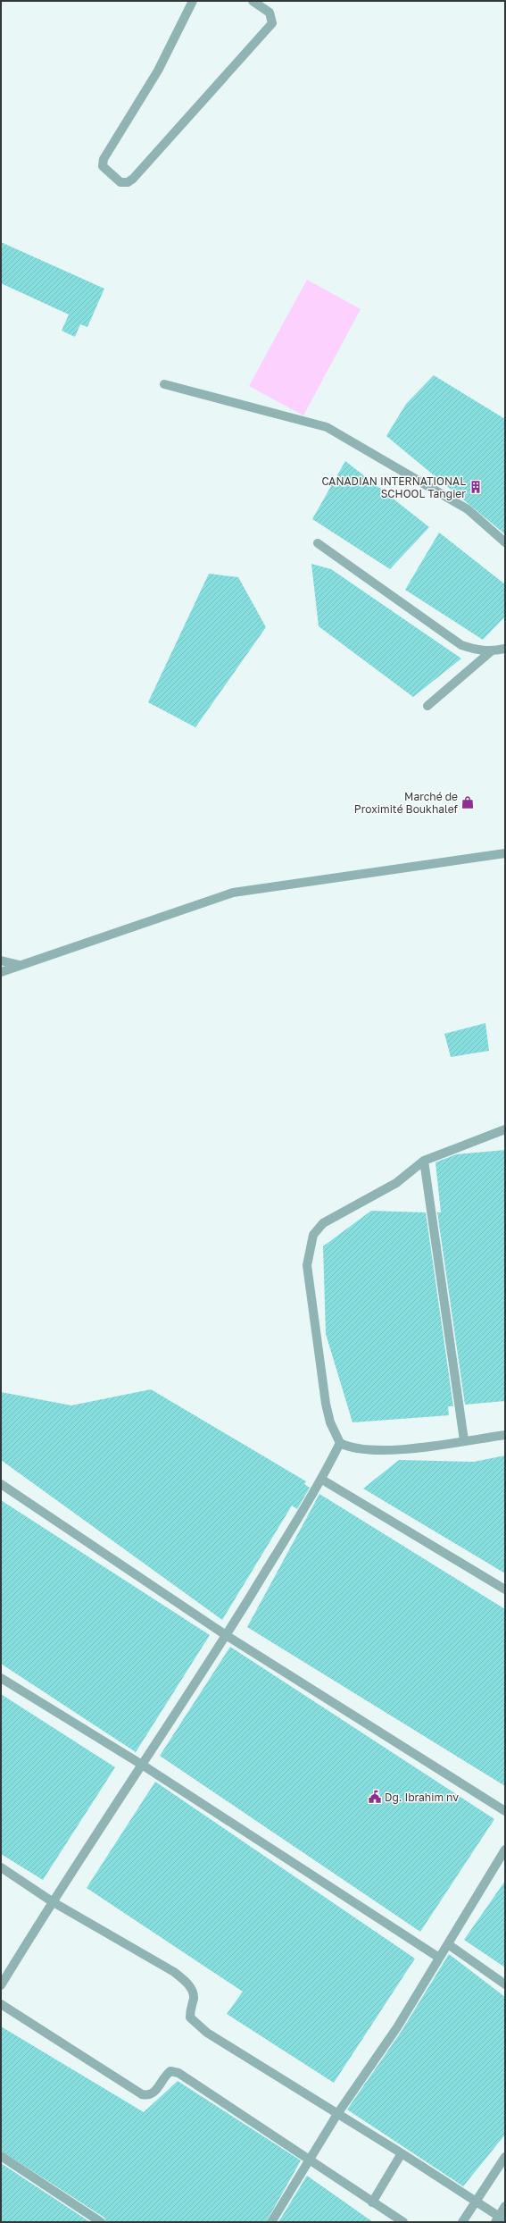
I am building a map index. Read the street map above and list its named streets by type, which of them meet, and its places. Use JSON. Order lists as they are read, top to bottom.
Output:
{
  "places": {
    "building": ["CANADIAN INTERNATIONAL SCHOOL Tangier"],
    "shop": ["Marché de Proximité Boukhalef"],
    "public building": ["Dg. Ibrahim nv"]
  }
}
